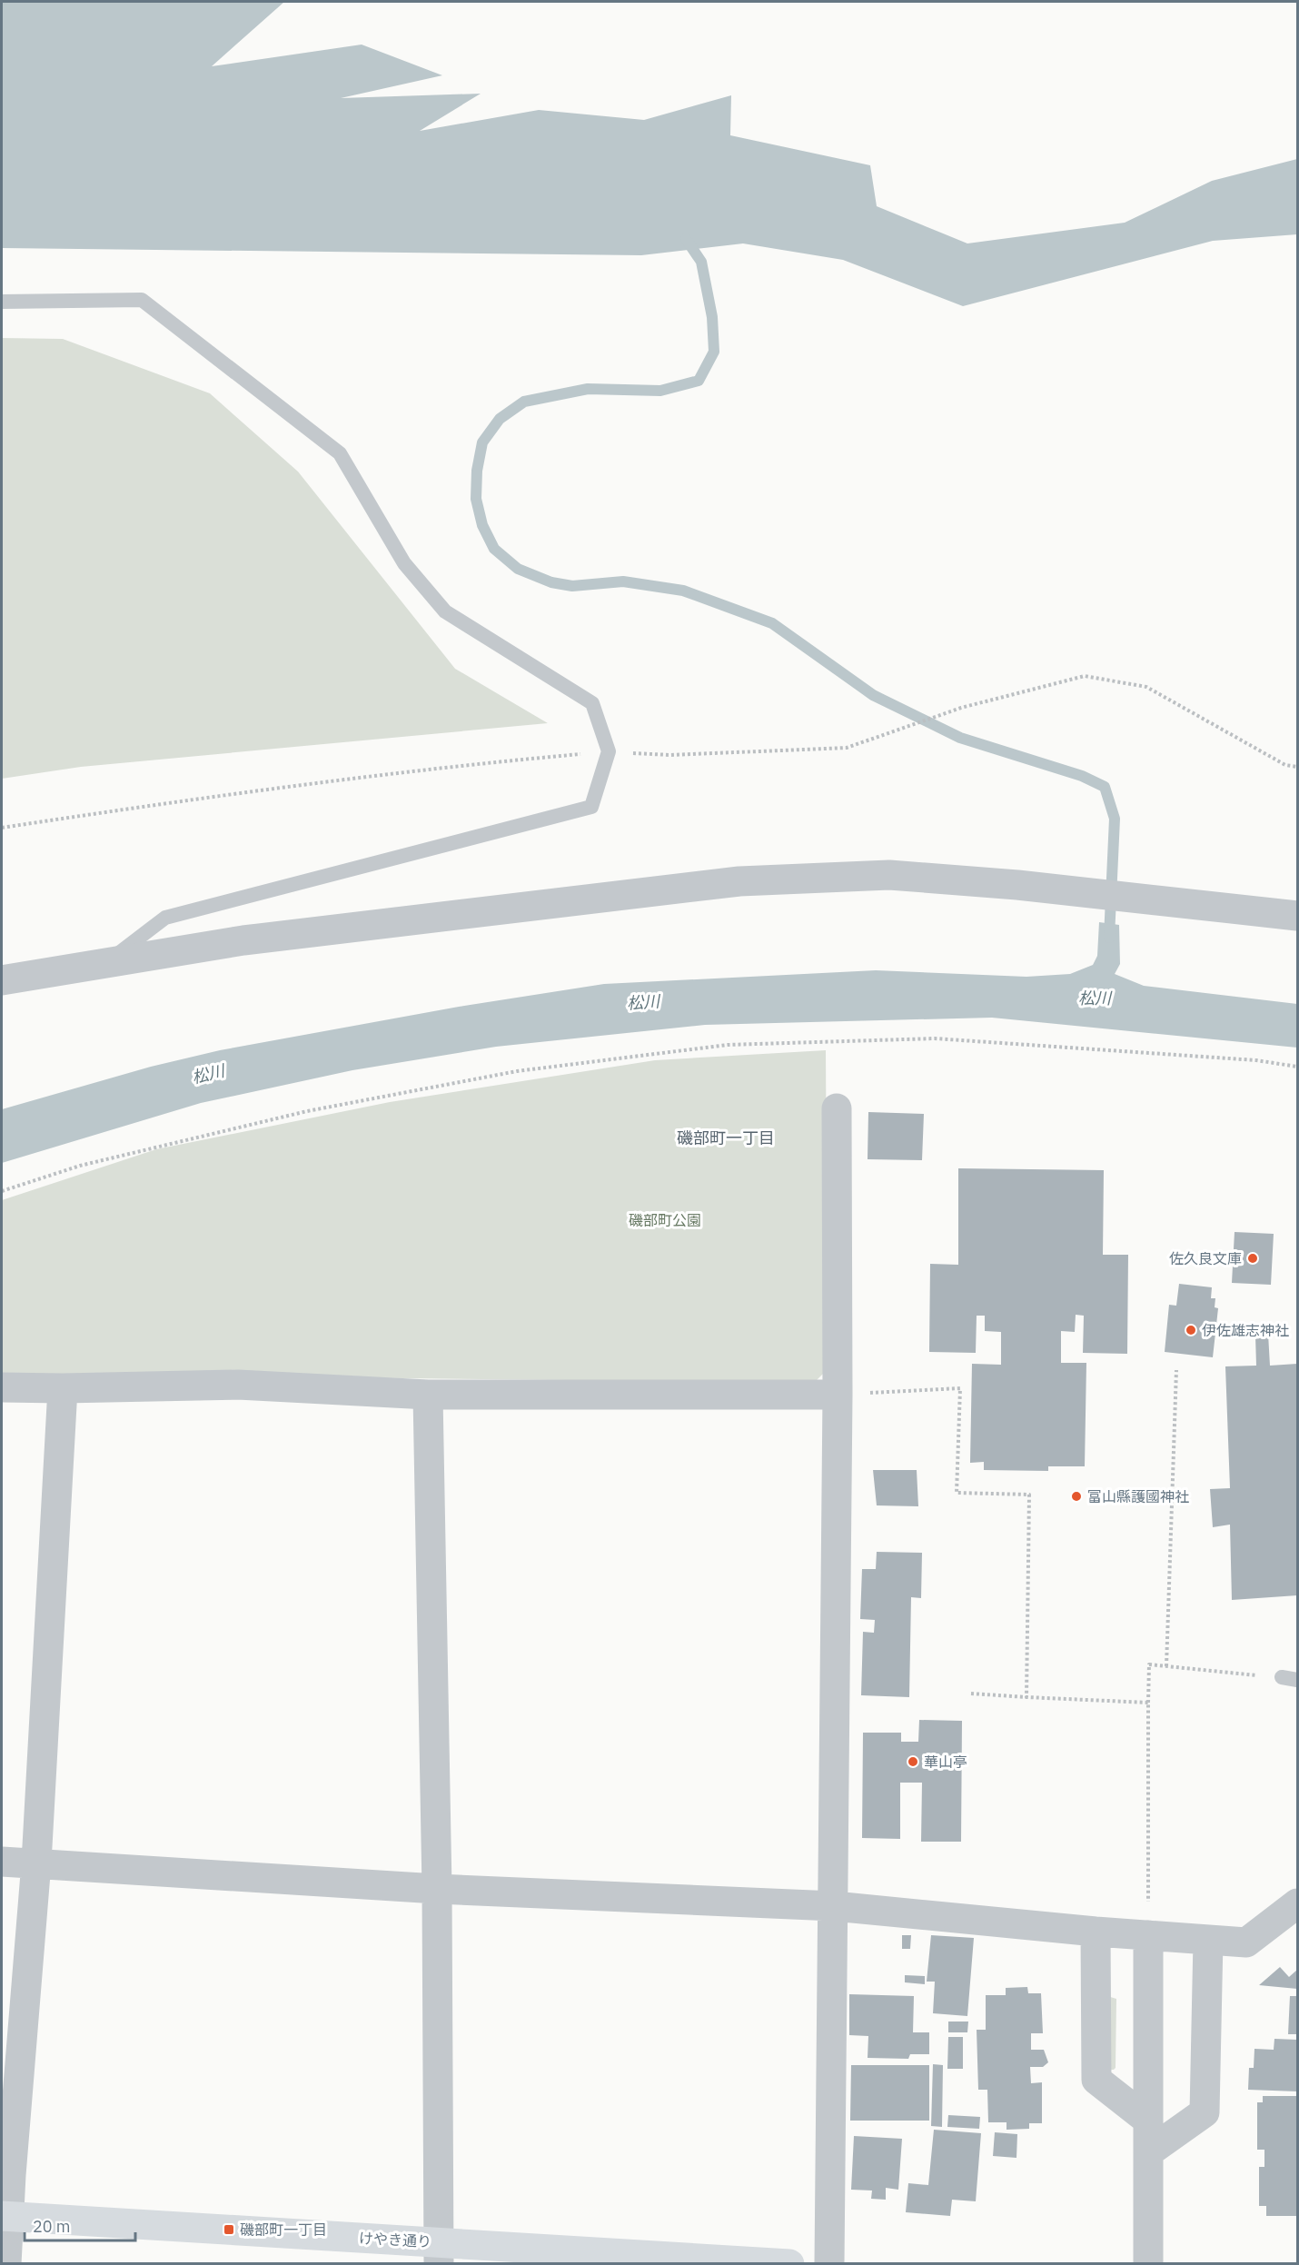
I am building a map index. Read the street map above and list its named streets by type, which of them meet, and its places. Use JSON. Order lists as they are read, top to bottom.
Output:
{
  "streets": {
    "street": ["けやき通り"]
  },
  "districts": ["磯部町一丁目"],
  "water": ["松川"],
  "parks": ["磯部町公園"],
  "places": {
    "other": [
      "佐久良文庫",
      "伊佐雄志神社",
      "富山縣護國神社",
      "華山亭"
    ],
    "transit": ["磯部町一丁目"]
  },
  "scale_bar": "20 m"
}
